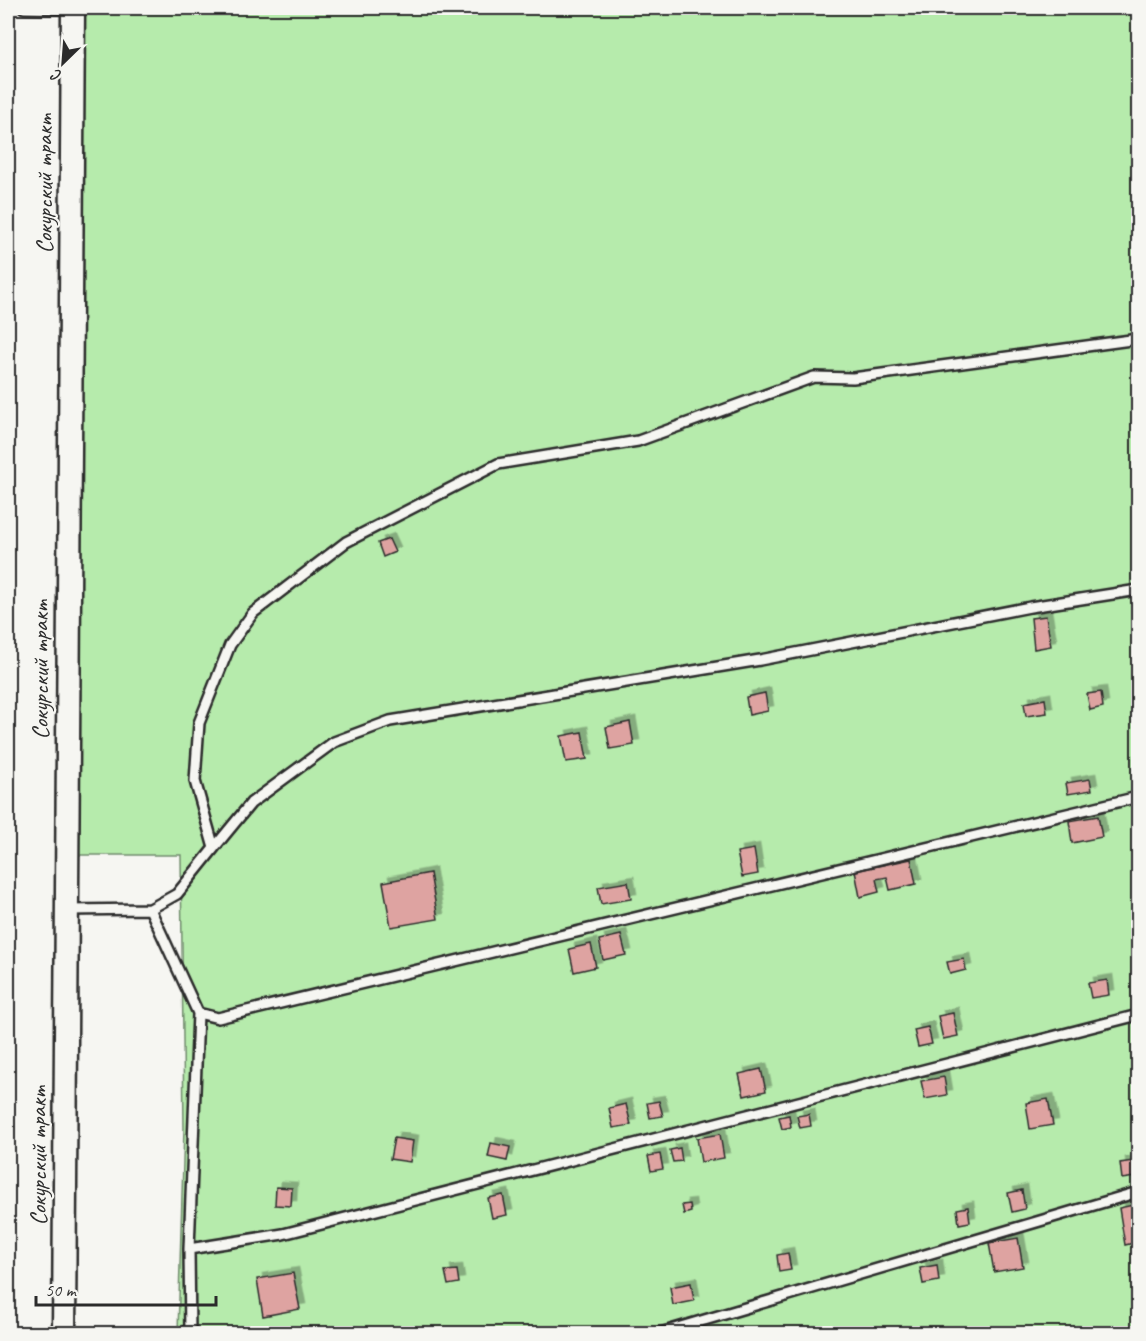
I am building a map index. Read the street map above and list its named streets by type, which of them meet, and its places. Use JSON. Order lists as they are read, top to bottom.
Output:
{
  "streets": {
    "street": ["Сокурский тракт"]
  },
  "scale_bar": "50 m",
  "north": "bottom left"
}
